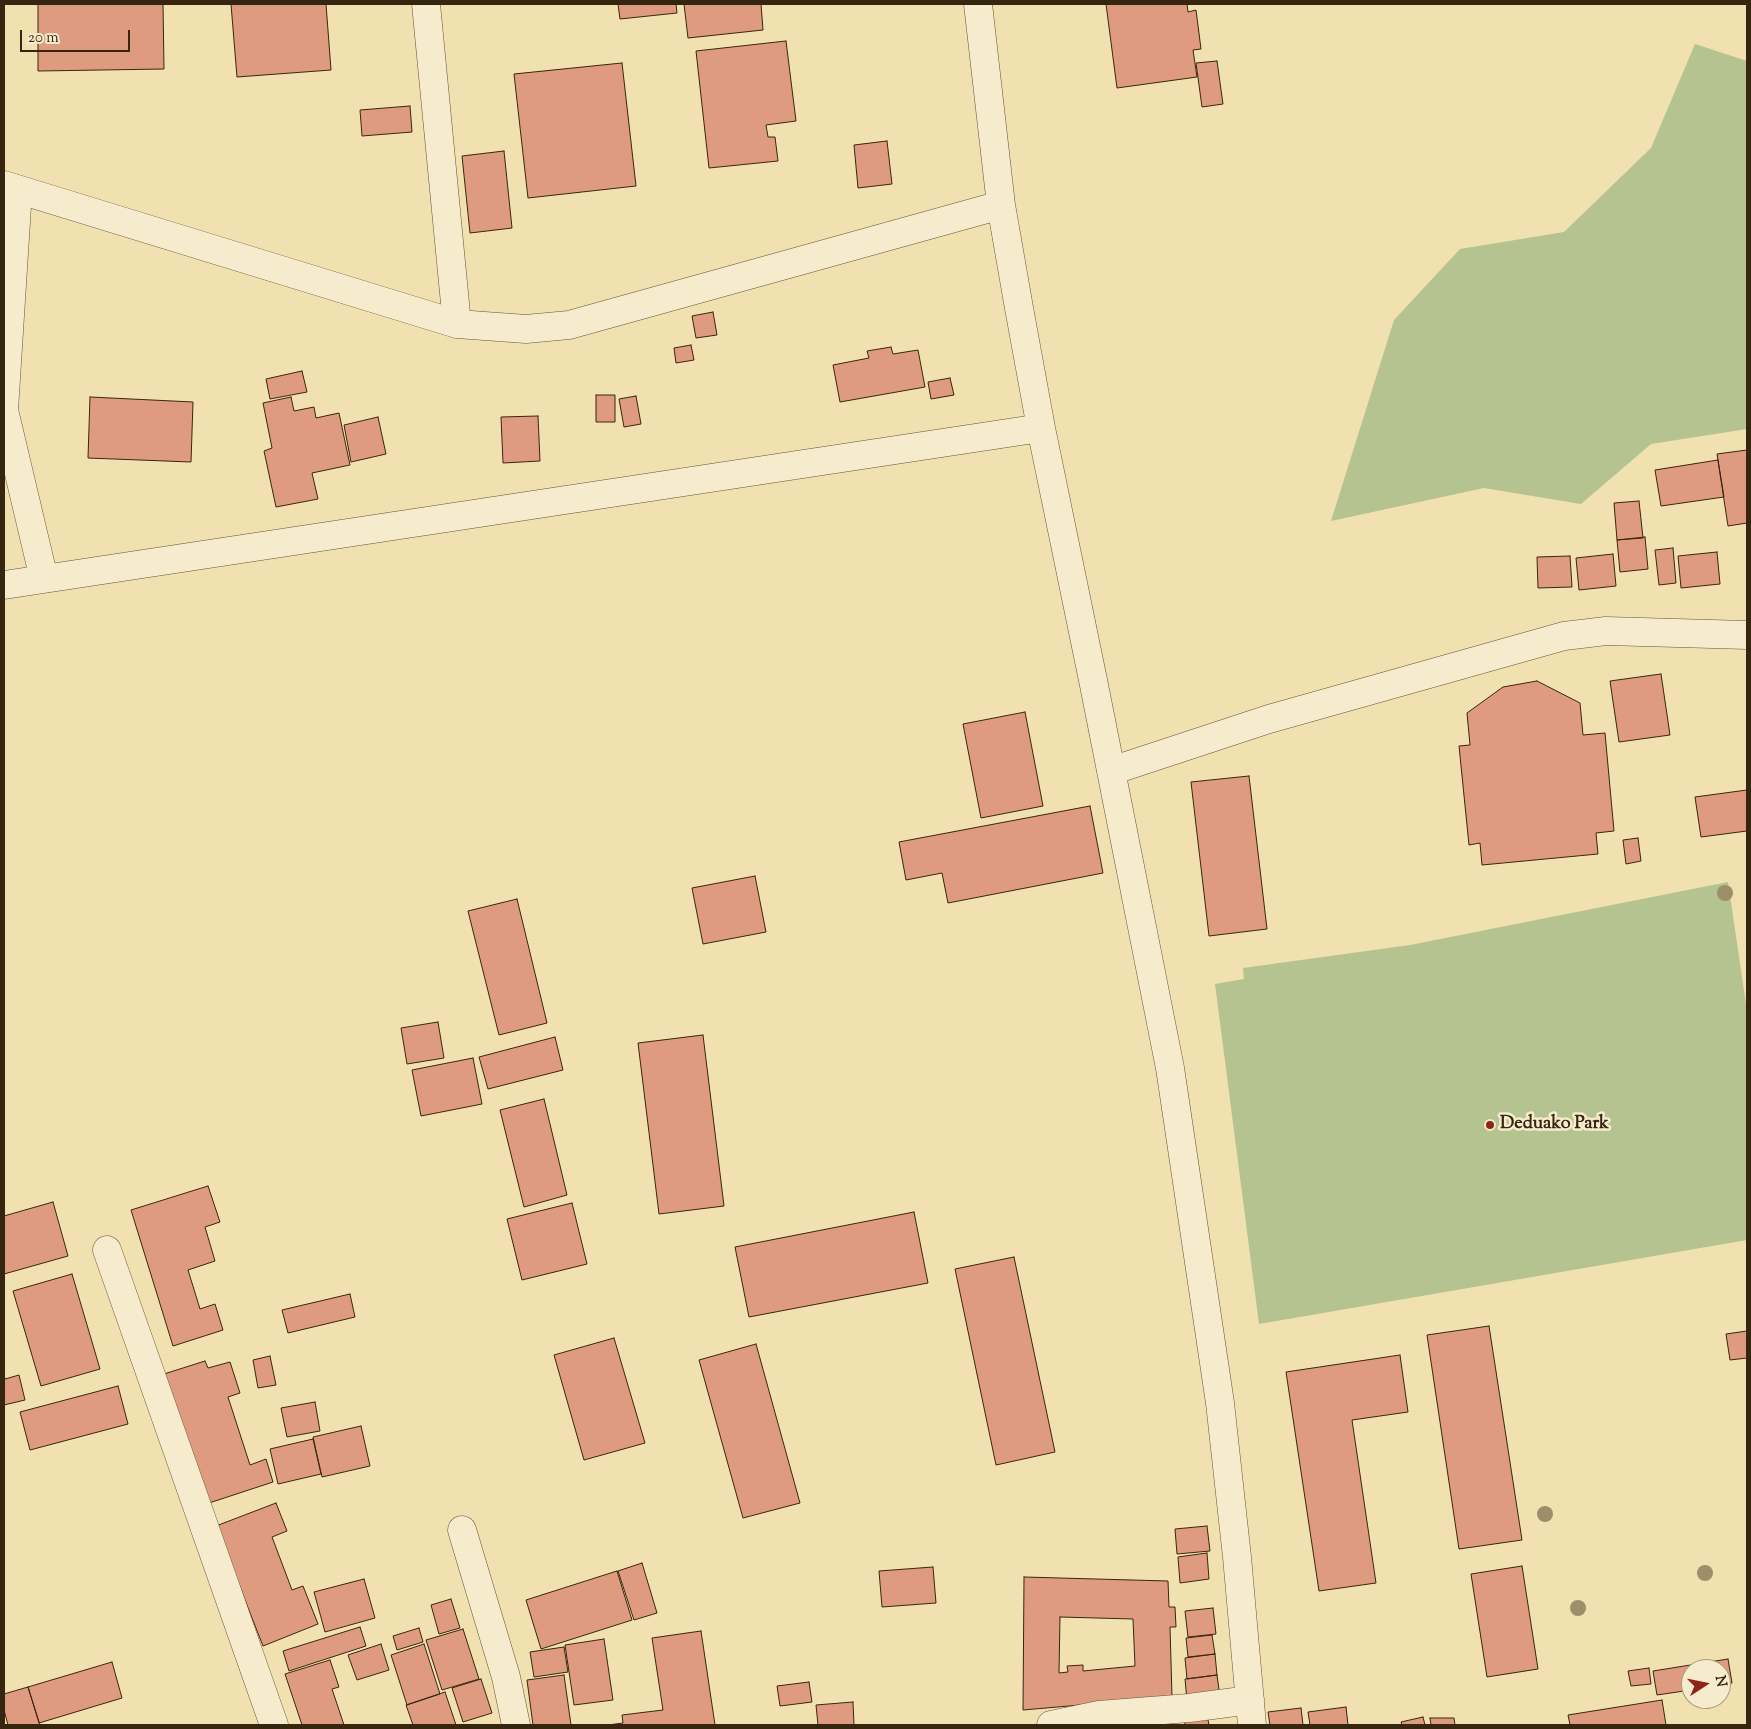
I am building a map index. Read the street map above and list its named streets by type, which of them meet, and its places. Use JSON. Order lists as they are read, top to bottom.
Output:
{
  "places": ["Deduako Park"],
  "scale_bar": "20 m",
  "north": "right"
}
